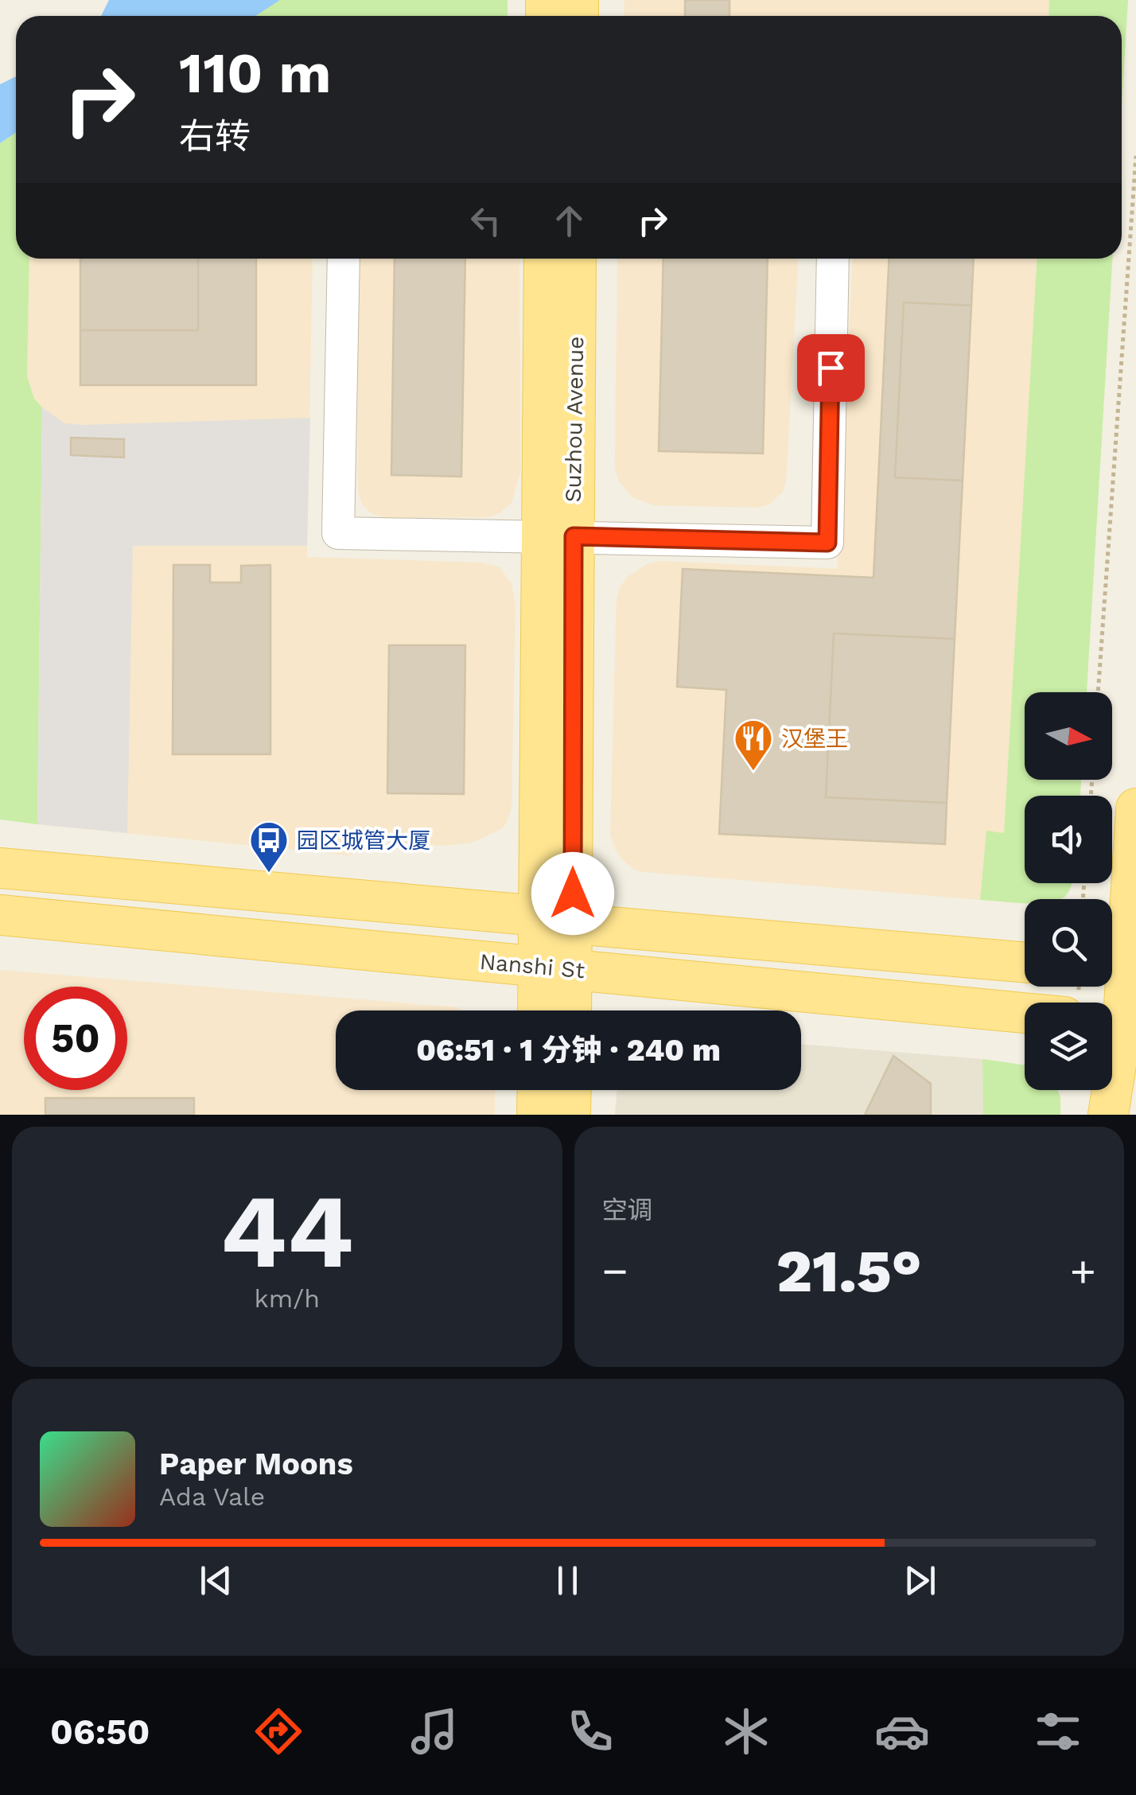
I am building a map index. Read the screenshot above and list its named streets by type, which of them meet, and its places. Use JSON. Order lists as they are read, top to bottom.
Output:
{
  "streets": {
    "main road": ["Suzhou Avenue", "Nanshi St"]
  },
  "crossings": [
    ["Suzhou Avenue", "Nanshi St"]
  ],
  "places": {
    "restaurant": ["汉堡王"],
    "bus stop": ["园区城管大厦"]
  },
  "north": "right",
  "page": {
    "turn": ["110 m", "右转"],
    "limit": "50",
    "trip": "06:51 · 1 分钟 · 240 m",
    "tile": [
      ["44", "km/h"],
      "空调"
    ],
    "heat": ["−", "21.5°", "+"],
    "song": ["Paper Moons", "Ada Vale"],
    "tabs": "06:50"
  }
}
